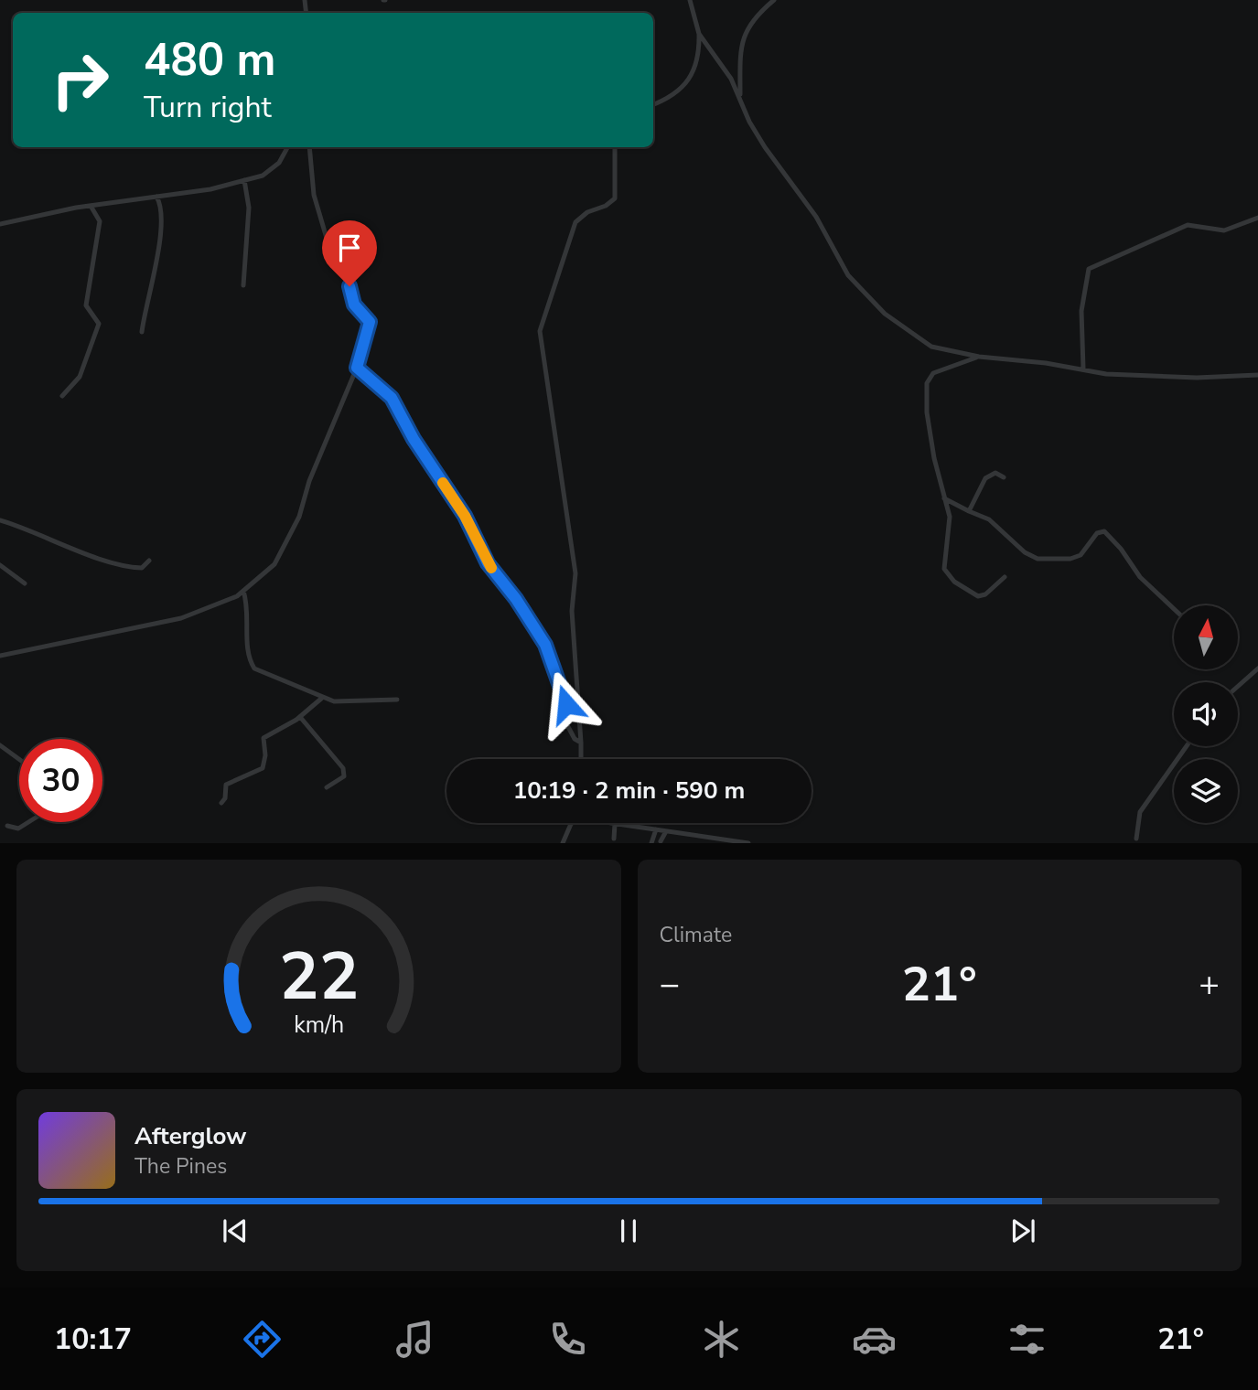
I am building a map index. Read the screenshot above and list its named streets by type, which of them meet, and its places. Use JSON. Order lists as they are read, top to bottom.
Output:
{
  "north": "top",
  "page": {
    "turn": ["480 m", "Turn right"],
    "limit": "30",
    "trip": "10:19 · 2 min · 590 m",
    "tile": "Climate",
    "heat": ["−", "21°", "+"],
    "song": ["Afterglow", "The Pines"],
    "tabs": ["10:17", "21°"],
    "gauge": ["22", "km/h"]
  }
}
